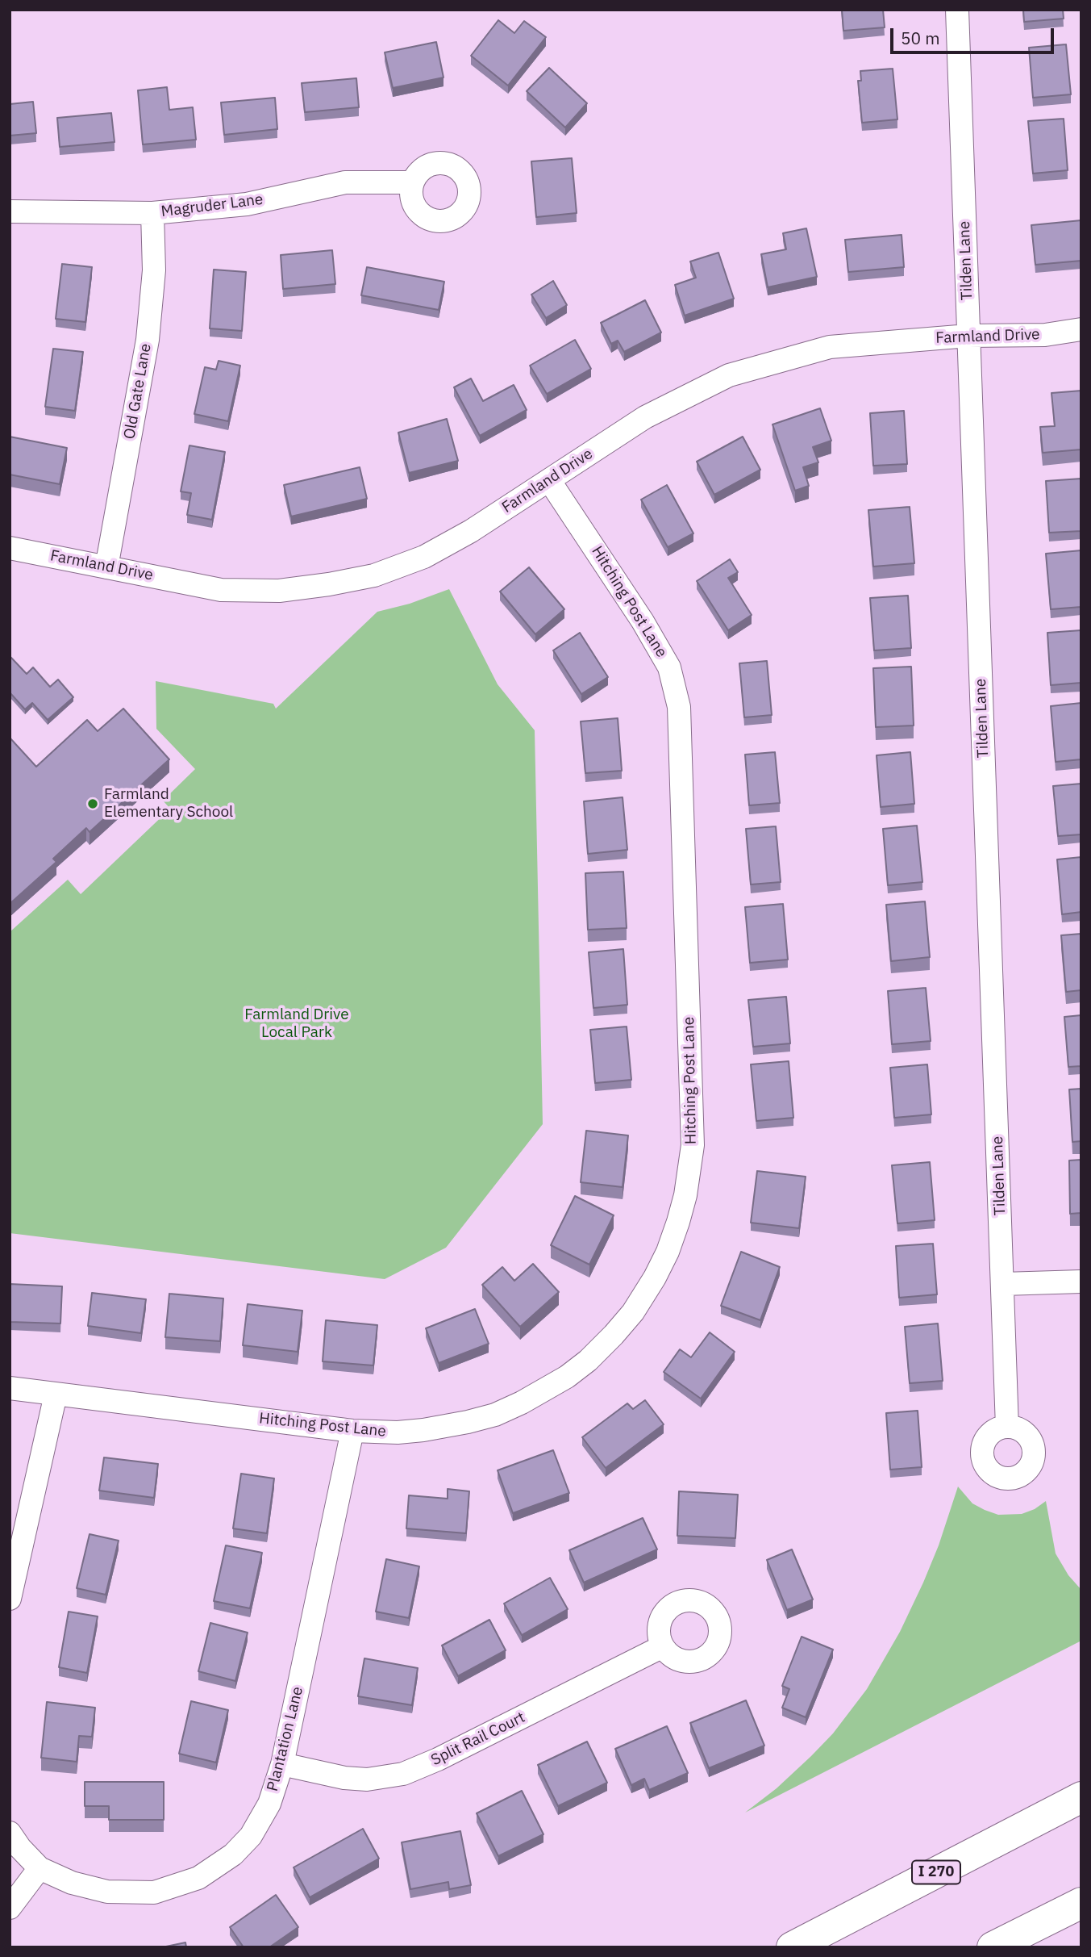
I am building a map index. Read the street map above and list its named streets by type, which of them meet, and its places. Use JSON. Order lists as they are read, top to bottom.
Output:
{
  "streets": {
    "highway": ["I 270"],
    "street": [
      "Magruder Lane",
      "Tilden Lane",
      "Farmland Drive",
      "Old Gate Lane",
      "Hitching Post Lane",
      "Plantation Lane",
      "Split Rail Court"
    ]
  },
  "crossings": [
    ["Magruder Lane", "Old Gate Lane"],
    ["Tilden Lane", "Farmland Drive"],
    ["Farmland Drive", "Old Gate Lane"],
    ["Farmland Drive", "Hitching Post Lane"],
    ["Hitching Post Lane", "Plantation Lane"],
    ["Plantation Lane", "Split Rail Court"]
  ],
  "parks": ["Farmland Drive Local Park"],
  "places": ["Farmland Elementary School"],
  "scale_bar": "50 m"
}
